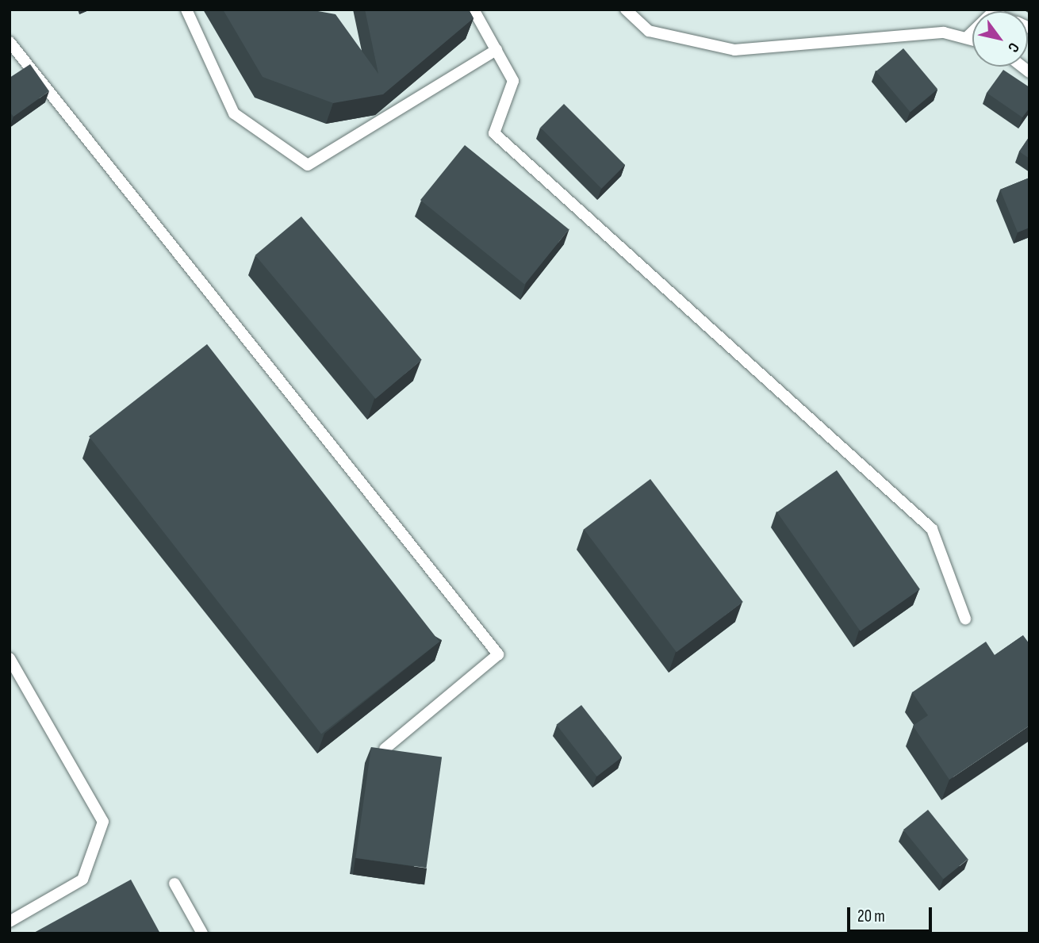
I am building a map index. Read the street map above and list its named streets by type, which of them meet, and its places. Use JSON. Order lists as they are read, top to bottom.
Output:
{
  "scale_bar": "20 m",
  "north": "bottom right"
}
